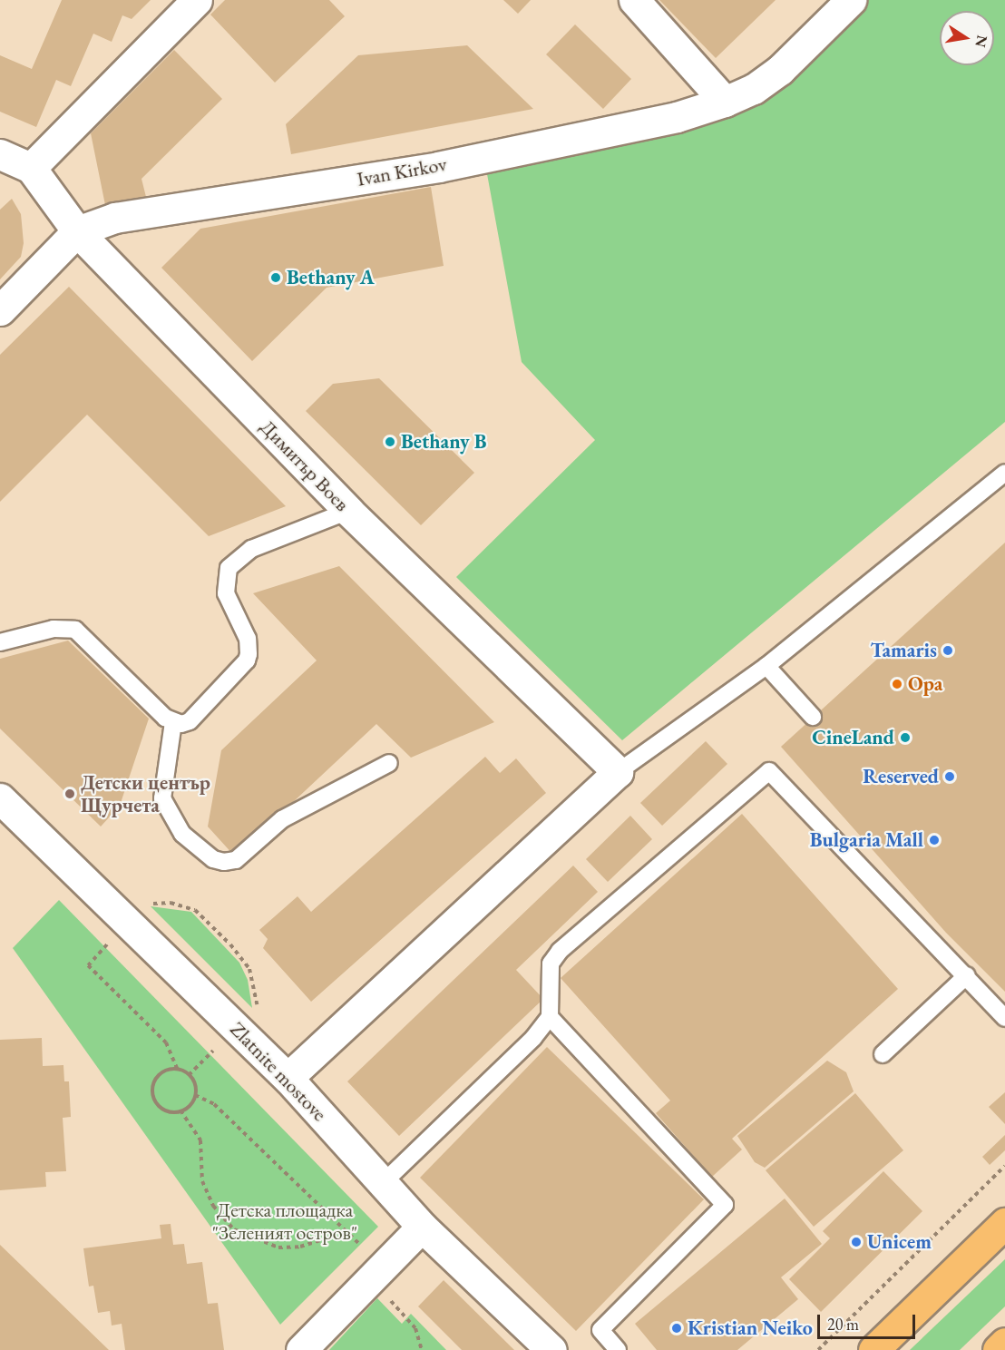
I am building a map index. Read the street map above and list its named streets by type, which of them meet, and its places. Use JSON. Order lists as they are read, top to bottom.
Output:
{
  "streets": {
    "street": ["Ivan Kirkov", "Димитър Воев", "Zlatnite mostove"]
  },
  "crossings": [
    ["Ivan Kirkov", "Димитър Воев"]
  ],
  "parks": ["Детска площадка \"Зеленият остров\""],
  "places": [
    "Bethany A",
    "Bethany B",
    "Tamaris",
    "Opa",
    "CineLand",
    "Reserved",
    "Детски център Щурчета",
    "Bulgaria Mall",
    "Unicem",
    "Kristian Neiko"
  ],
  "scale_bar": "20 m",
  "north": "right"
}
